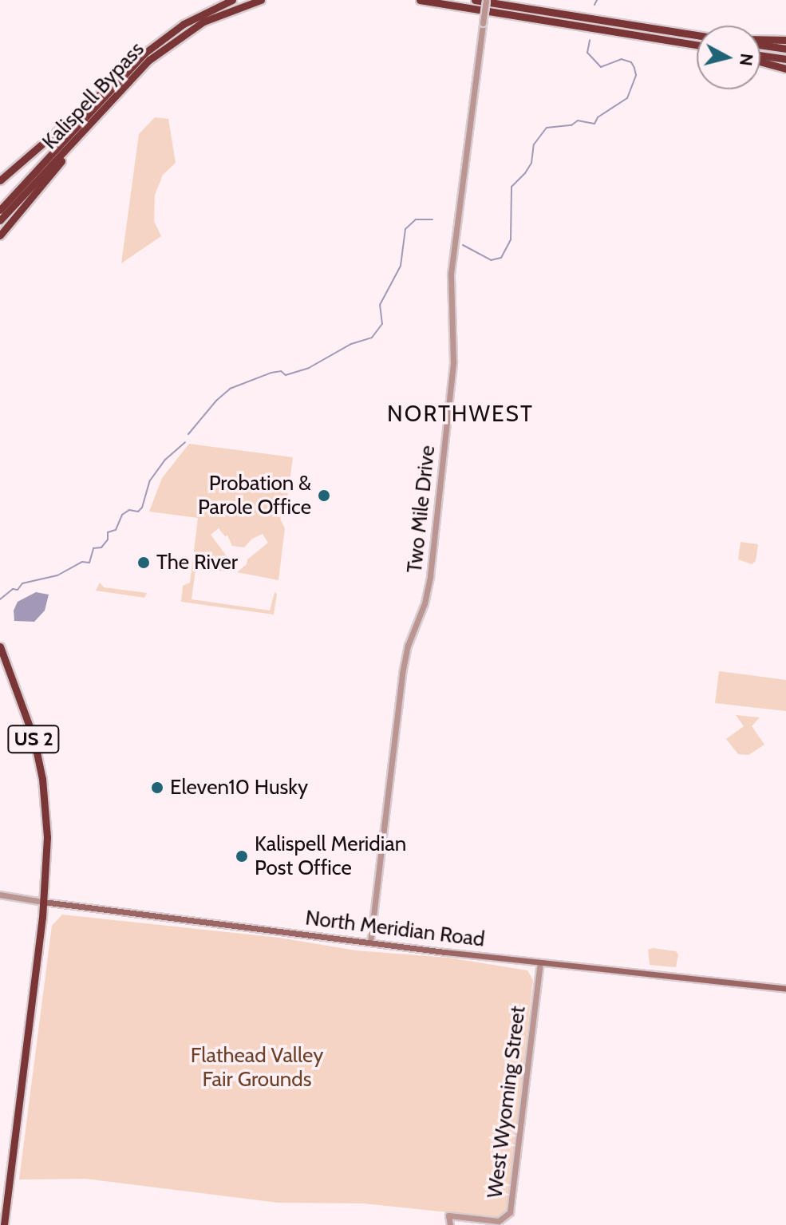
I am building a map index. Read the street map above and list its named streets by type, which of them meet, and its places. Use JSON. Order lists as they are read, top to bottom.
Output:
{
  "streets": {
    "highway": ["Kalispell Bypass", "US 2"],
    "main road": ["North Meridian Road"],
    "street": ["Two Mile Drive", "West Wyoming Street"]
  },
  "crossings": [
    ["Two Mile Drive", "North Meridian Road"],
    ["US 2", "North Meridian Road"],
    ["North Meridian Road", "West Wyoming Street"]
  ],
  "districts": ["NORTHWEST"],
  "parks": ["Flathead Valley Fair Grounds"],
  "places": [
    "Probation & Parole Office",
    "The River",
    "Eleven10 Husky",
    "Kalispell Meridian Post Office"
  ],
  "north": "right"
}
